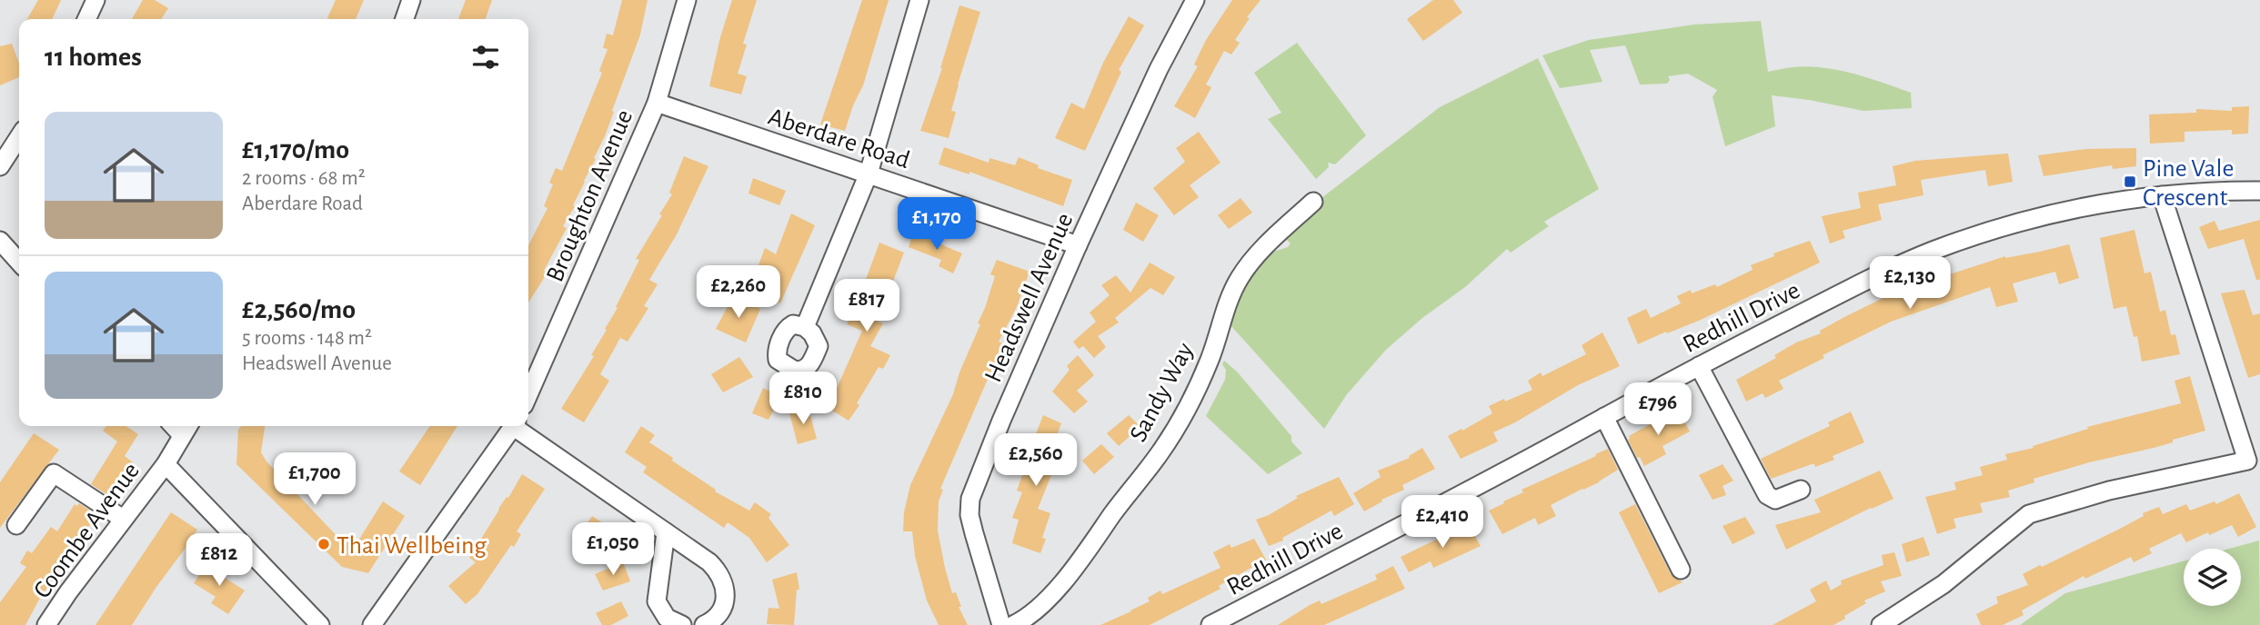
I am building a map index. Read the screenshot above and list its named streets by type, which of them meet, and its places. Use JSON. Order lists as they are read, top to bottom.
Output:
{
  "streets": {
    "street": [
      "Aberdare Road",
      "Broughton Avenue",
      "Headswell Avenue",
      "Redhill Drive",
      "Sandy Way",
      "Coombe Avenue"
    ]
  },
  "crossings": [
    ["Aberdare Road", "Broughton Avenue"],
    ["Aberdare Road", "Headswell Avenue"]
  ],
  "places": {
    "transit": ["Pine Vale Crescent"],
    "other": ["Thai Wellbeing"]
  },
  "page": {
    "heading": "11 homes",
    "list": [
      {
        "name": "£1,170/mo",
        "note": "2 rooms · 68 m² · Aberdare Road"
      },
      {
        "name": "£2,560/mo",
        "note": "5 rooms · 148 m² · Headswell Avenue"
      }
    ],
    "price": [
      "£1,170",
      "£2,130",
      "£2,260",
      "£817",
      "£810",
      "£796",
      "£2,560",
      "£1,700",
      "£2,410",
      "£1,050",
      "£812"
    ]
  }
}
